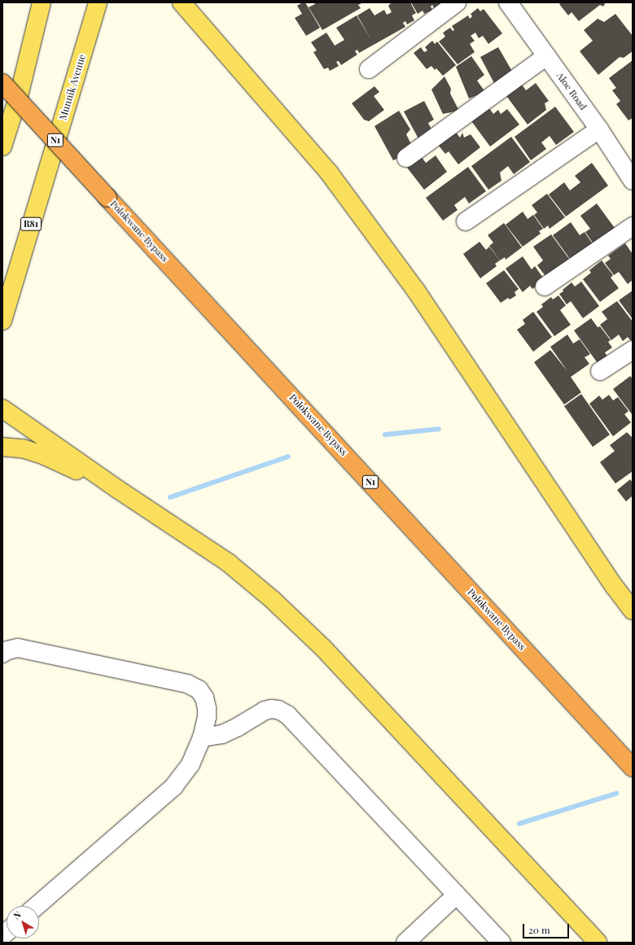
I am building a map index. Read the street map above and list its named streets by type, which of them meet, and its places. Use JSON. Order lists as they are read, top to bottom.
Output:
{
  "streets": {
    "highway": ["N1", "Polokwane Bypass"],
    "main road": ["Munnik Avenue", "R81"],
    "street": ["Aloe Road"]
  },
  "scale_bar": "20 m",
  "north": "top left"
}
